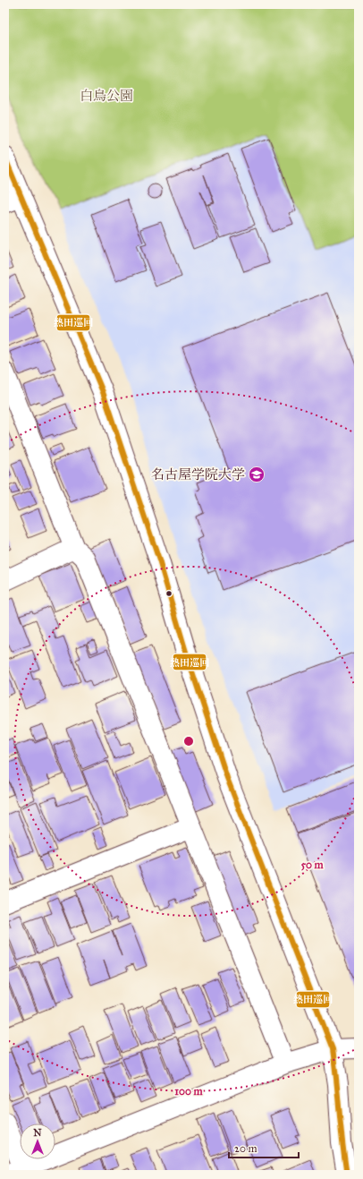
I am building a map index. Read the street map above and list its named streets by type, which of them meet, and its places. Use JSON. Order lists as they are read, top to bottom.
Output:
{
  "parks": ["白鳥公園"],
  "places": {
    "school or university": ["名古屋学院大学"]
  },
  "lines": ["transit line 熱田巡回"],
  "scale_bar": "20 m",
  "north": "top",
  "rings": ["50 m", "100 m"]
}
